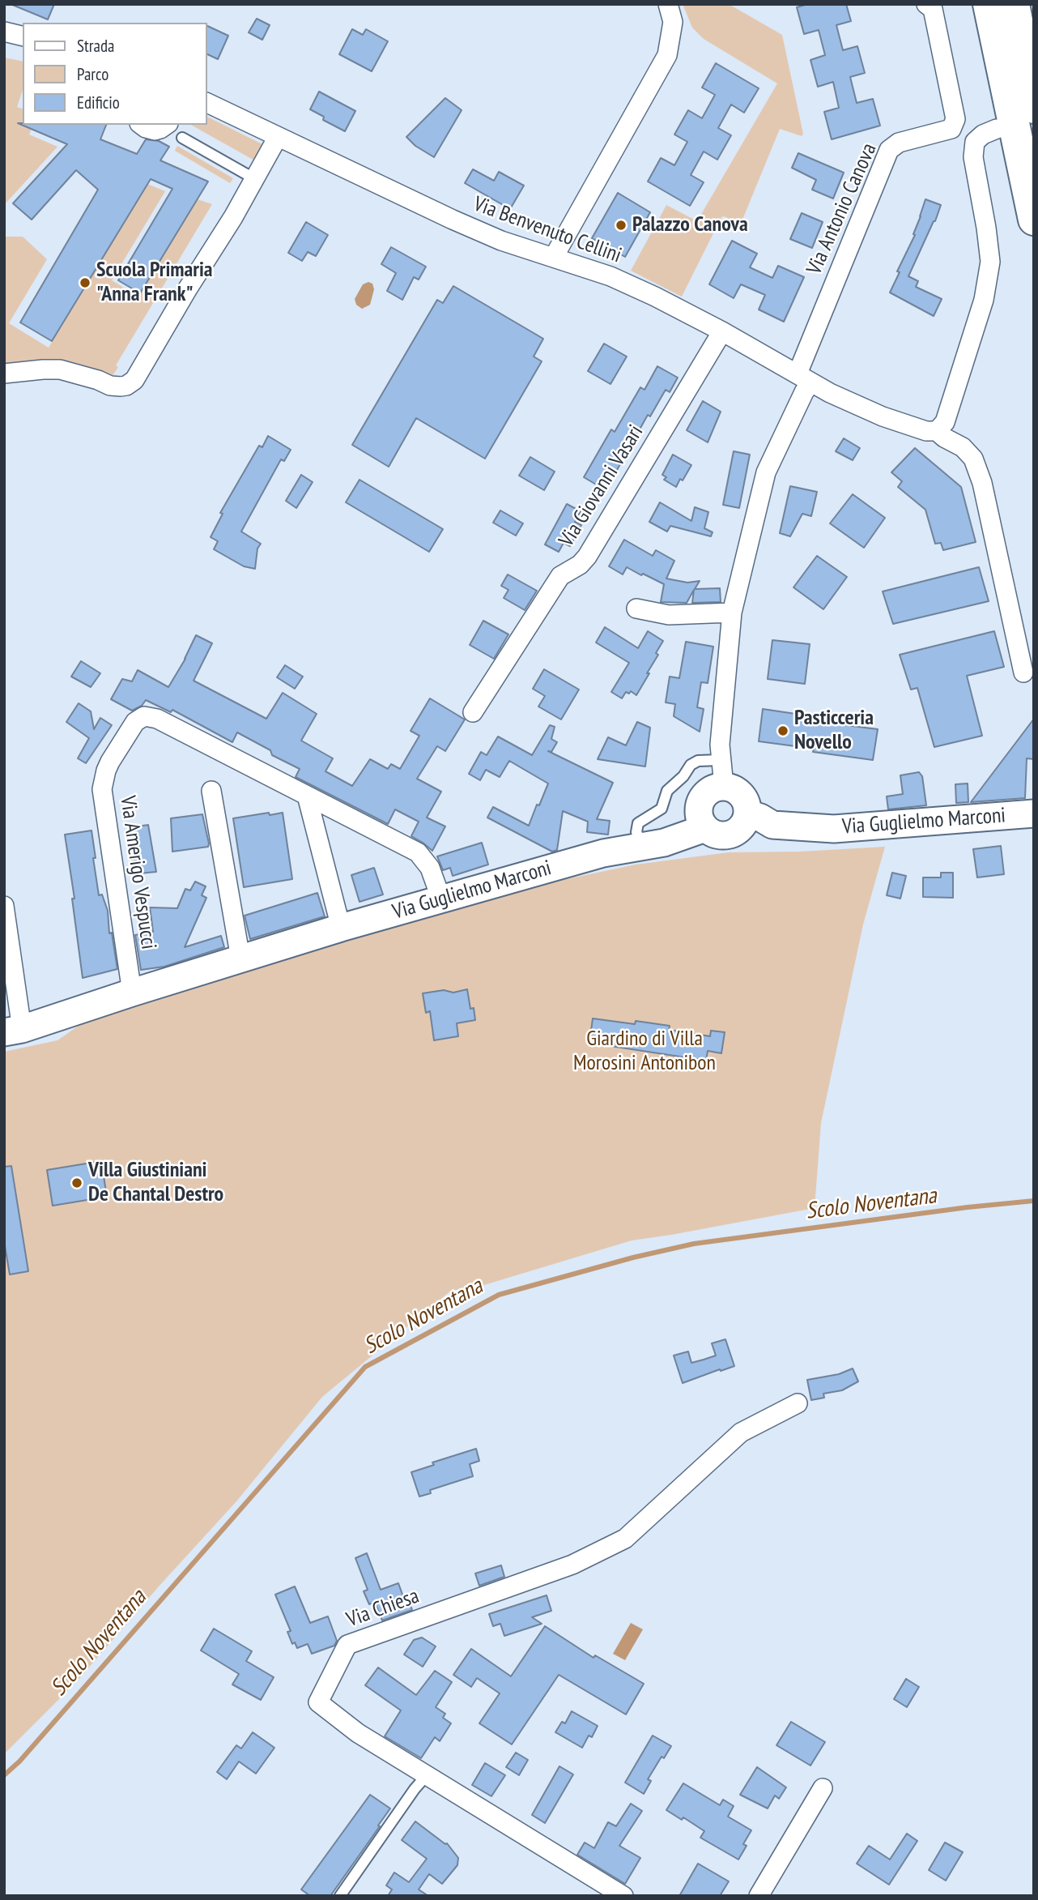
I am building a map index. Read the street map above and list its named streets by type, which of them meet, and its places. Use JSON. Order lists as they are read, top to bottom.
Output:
{
  "streets": {
    "street": [
      "Via Antonio Canova",
      "Via Benvenuto Cellini",
      "Via Giovanni Vasari",
      "Via Guglielmo Marconi",
      "Via Amerigo Vespucci",
      "Via Chiesa"
    ]
  },
  "crossings": [
    ["Via Antonio Canova", "Via Benvenuto Cellini"],
    ["Via Benvenuto Cellini", "Via Giovanni Vasari"],
    ["Via Guglielmo Marconi", "Via Amerigo Vespucci"]
  ],
  "water": ["Scolo Noventana"],
  "parks": ["Giardino di Villa Morosini Antonibon"],
  "places": [
    "Palazzo Canova",
    "Scuola Primaria \"Anna Frank\"",
    "Pasticceria Novello",
    "Villa Giustiniani De Chantal Destro"
  ],
  "legend": ["Strada", "Parco", "Edificio"]
}
